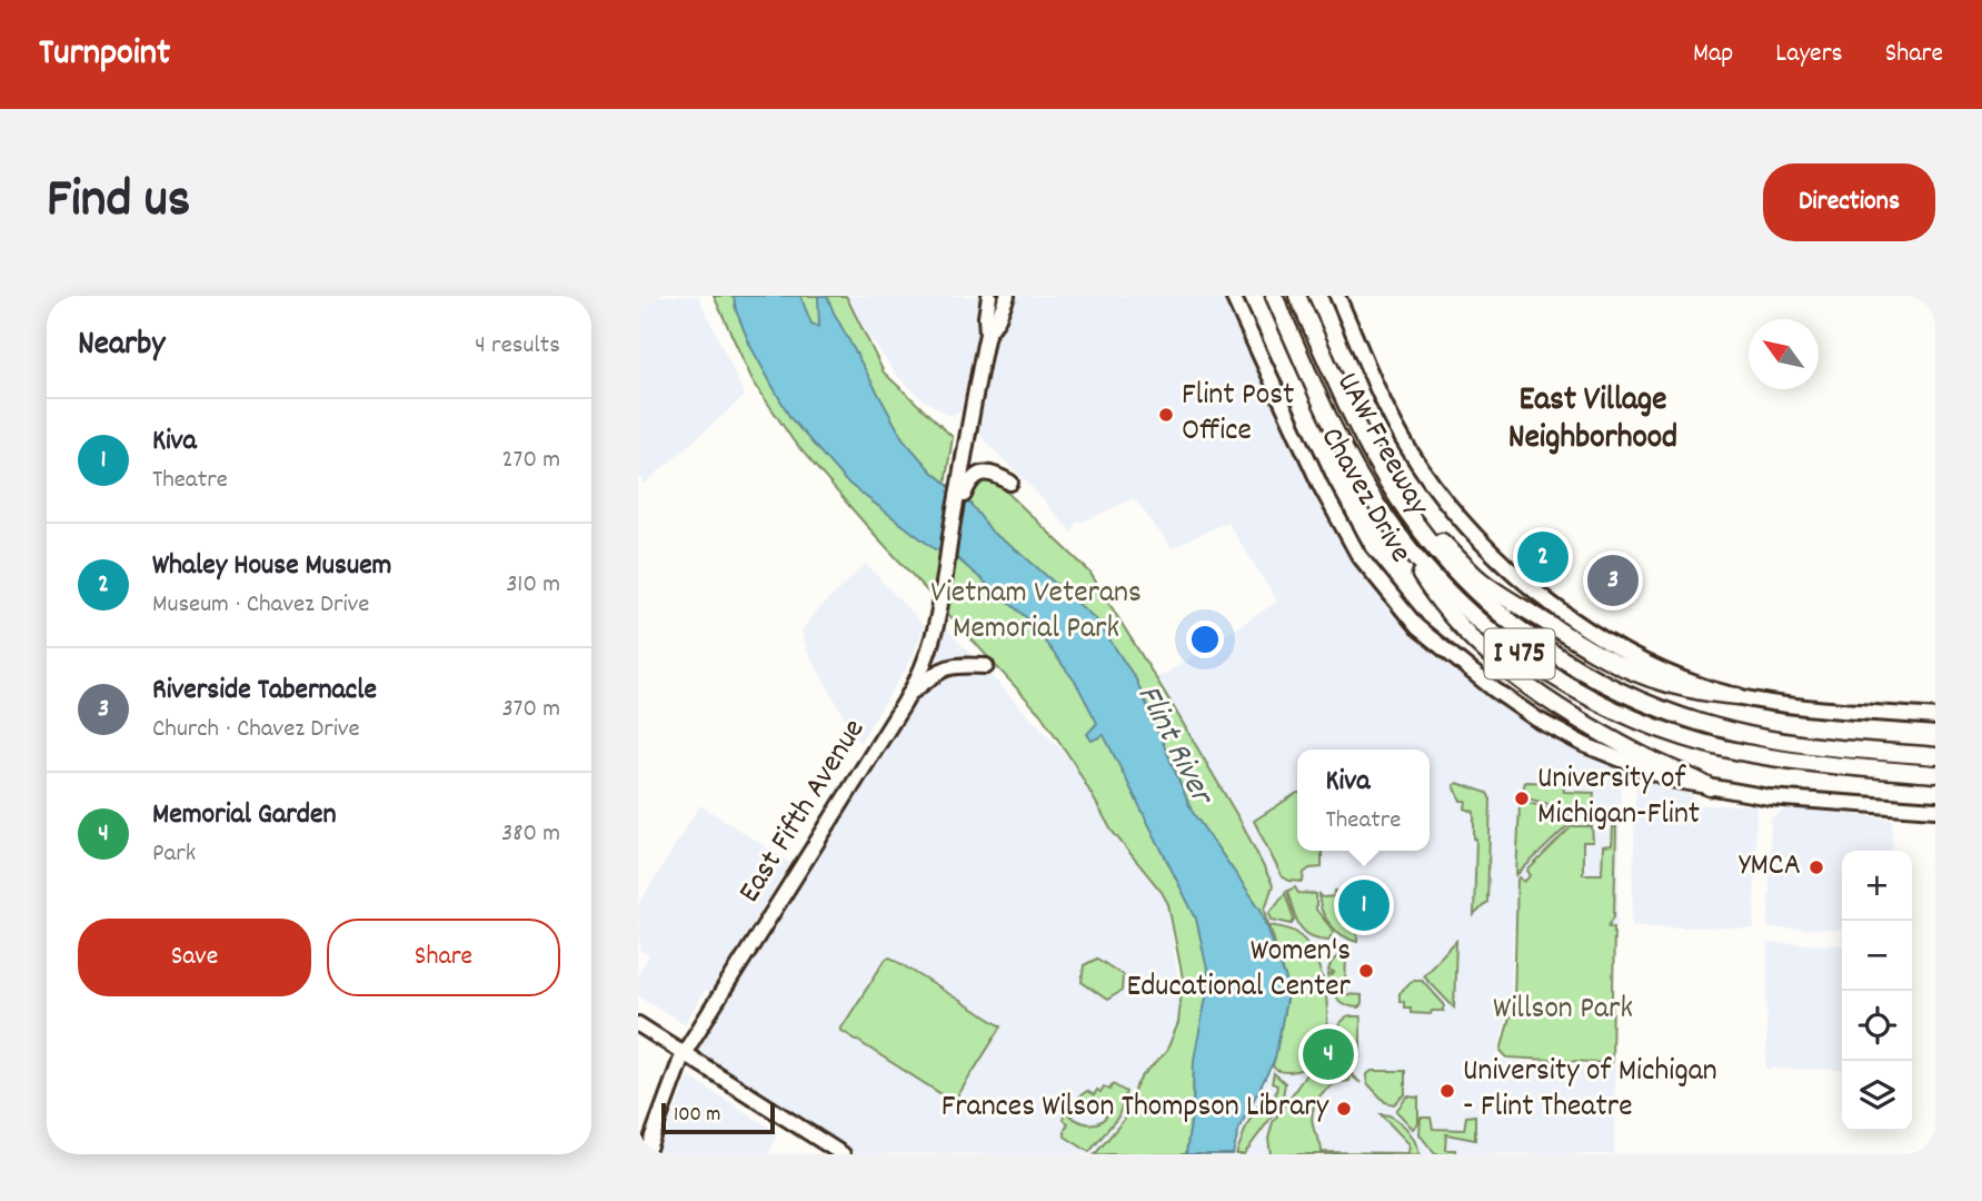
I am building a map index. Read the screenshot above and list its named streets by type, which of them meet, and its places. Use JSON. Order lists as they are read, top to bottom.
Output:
{
  "streets": {
    "highway": ["UAW Freeway", "I 475"],
    "main road": ["Chavez Drive", "East Fifth Avenue"]
  },
  "districts": ["East Village Neighborhood"],
  "water": ["Flint River"],
  "parks": ["Vietnam Veterans Memorial Park", "Willson Park"],
  "places": [
    "Flint Post Office",
    "University of Michigan-Flint",
    "YMCA",
    "Women's Educational Center",
    "University of Michigan - Flint Theatre",
    "Frances Wilson Thompson Library"
  ],
  "scale_bar": "100 m",
  "north": "top left",
  "page": {
    "header": "Turnpoint",
    "nav": ["Map", "Layers", "Share"],
    "title": "Find us",
    "buttons": [
      "Directions",
      ["Save", "Share"]
    ],
    "heading": ["Nearby", "4 results"],
    "list": [
      {
        "mark": "1",
        "name": "Kiva",
        "note": "Theatre",
        "value": "270 m"
      },
      {
        "mark": "2",
        "name": "Whaley House Musuem",
        "note": "Museum · Chavez Drive",
        "value": "310 m"
      },
      {
        "mark": "3",
        "name": "Riverside Tabernacle",
        "note": "Church · Chavez Drive",
        "value": "370 m"
      },
      {
        "mark": "4",
        "name": "Memorial Garden",
        "note": "Park",
        "value": "380 m"
      }
    ],
    "pins": [
      "2",
      "3",
      "1",
      "4"
    ],
    "popup": ["Kiva", "Theatre"],
    "map_buttons": ["+", "−"],
    "scale": "100 m"
  }
}
